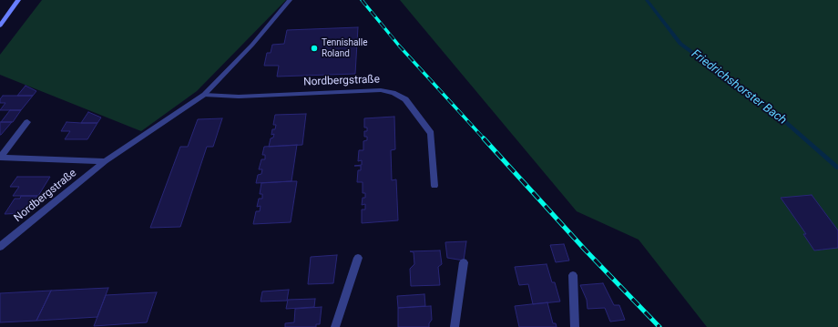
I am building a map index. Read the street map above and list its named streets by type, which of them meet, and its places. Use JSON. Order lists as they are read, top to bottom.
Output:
{
  "streets": {
    "street": ["Nordbergstraße"]
  },
  "water": ["Friedrichshorster Bach"],
  "places": ["Tennishalle Roland"]
}
